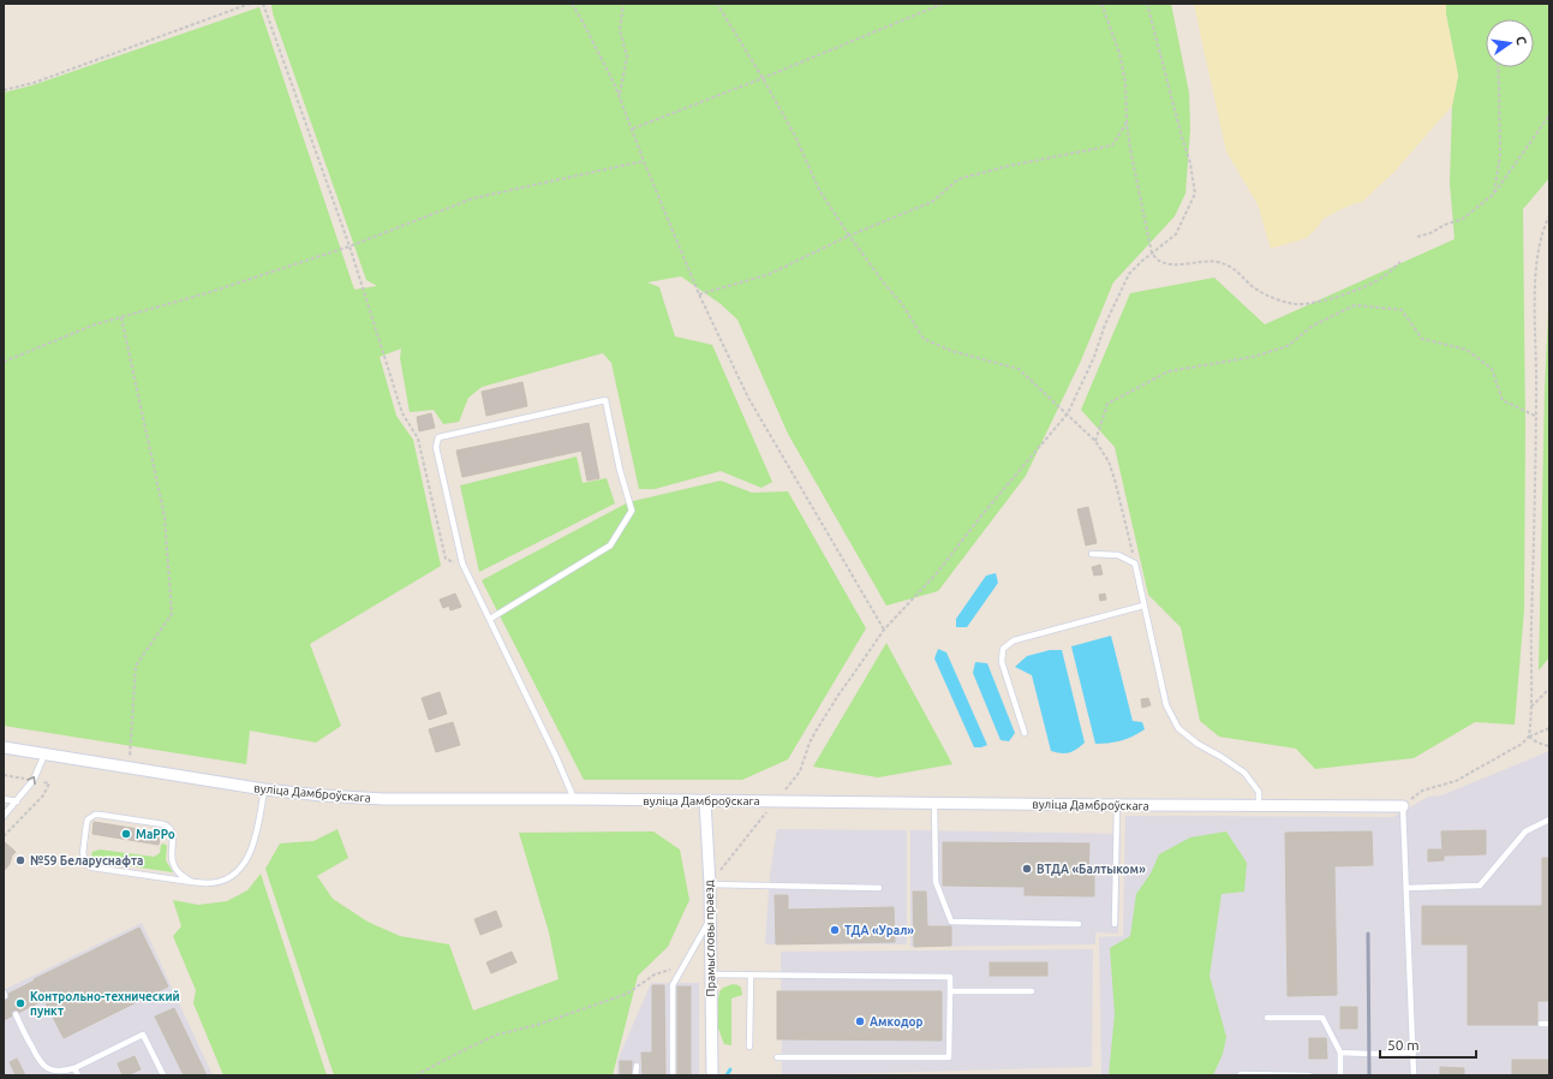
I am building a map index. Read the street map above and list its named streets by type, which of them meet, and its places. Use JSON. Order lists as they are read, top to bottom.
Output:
{
  "streets": {
    "street": ["вуліца Дамброўскага", "Прамысловы праезд"]
  },
  "crossings": [
    ["вуліца Дамброўскага", "Прамысловы праезд"]
  ],
  "places": [
    "МаРРо",
    "№59 Беларуснафта",
    "ВТДА «Балтыком»",
    "ТДА «Урал»",
    "Контрольно-технический пункт",
    "Амкодор"
  ],
  "scale_bar": "50 m",
  "north": "right"
}
